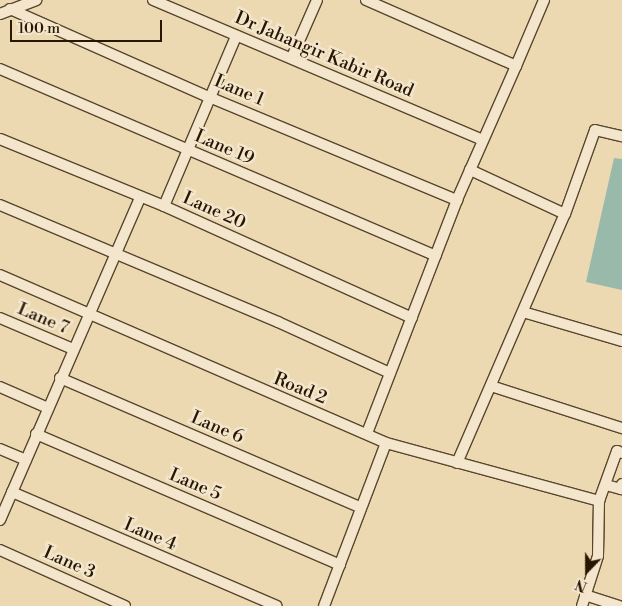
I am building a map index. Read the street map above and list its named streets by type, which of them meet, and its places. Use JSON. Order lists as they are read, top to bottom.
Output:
{
  "streets": {
    "street": [
      "Dr Jahangir Kabir Road",
      "Lane 1",
      "Lane 19",
      "Lane 20",
      "Lane 7",
      "Road 2",
      "Lane 6",
      "Lane 5",
      "Lane 4",
      "Lane 3"
    ]
  },
  "scale_bar": "100 m",
  "north": "bottom"
}
